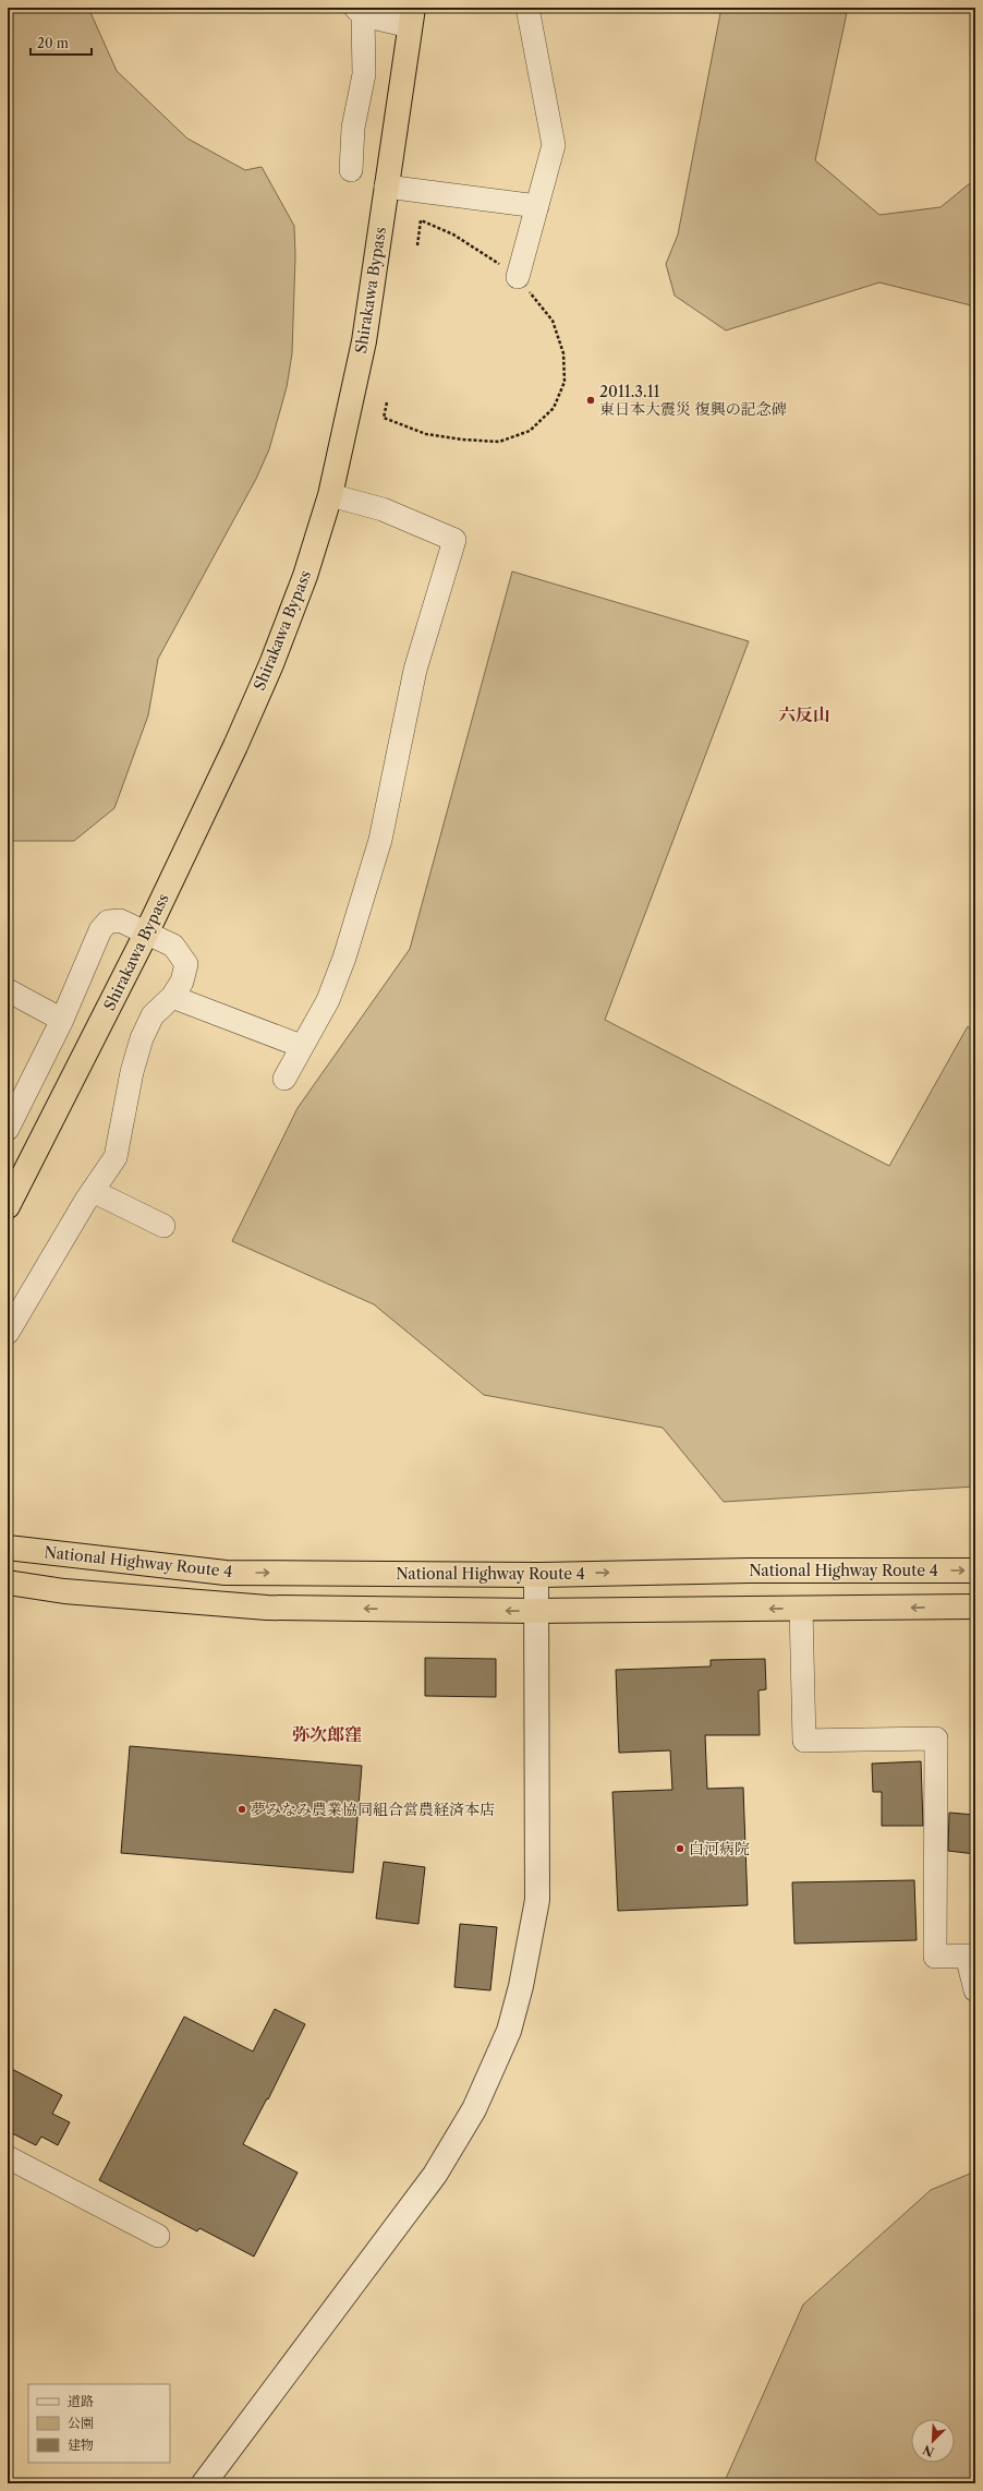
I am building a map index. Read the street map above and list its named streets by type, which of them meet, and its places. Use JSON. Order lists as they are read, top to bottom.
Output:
{
  "streets": {
    "highway": ["Shirakawa Bypass", "National Highway Route 4"]
  },
  "districts": ["六反山", "弥次郎窪"],
  "places": ["2011.3.11 東日本大震災 復興の記念碑", "夢みなみ農業協同組合営農経済本店", "白河病院"],
  "legend": ["道路", "公園", "建物"],
  "scale_bar": "20 m",
  "north": "bottom left"
}
